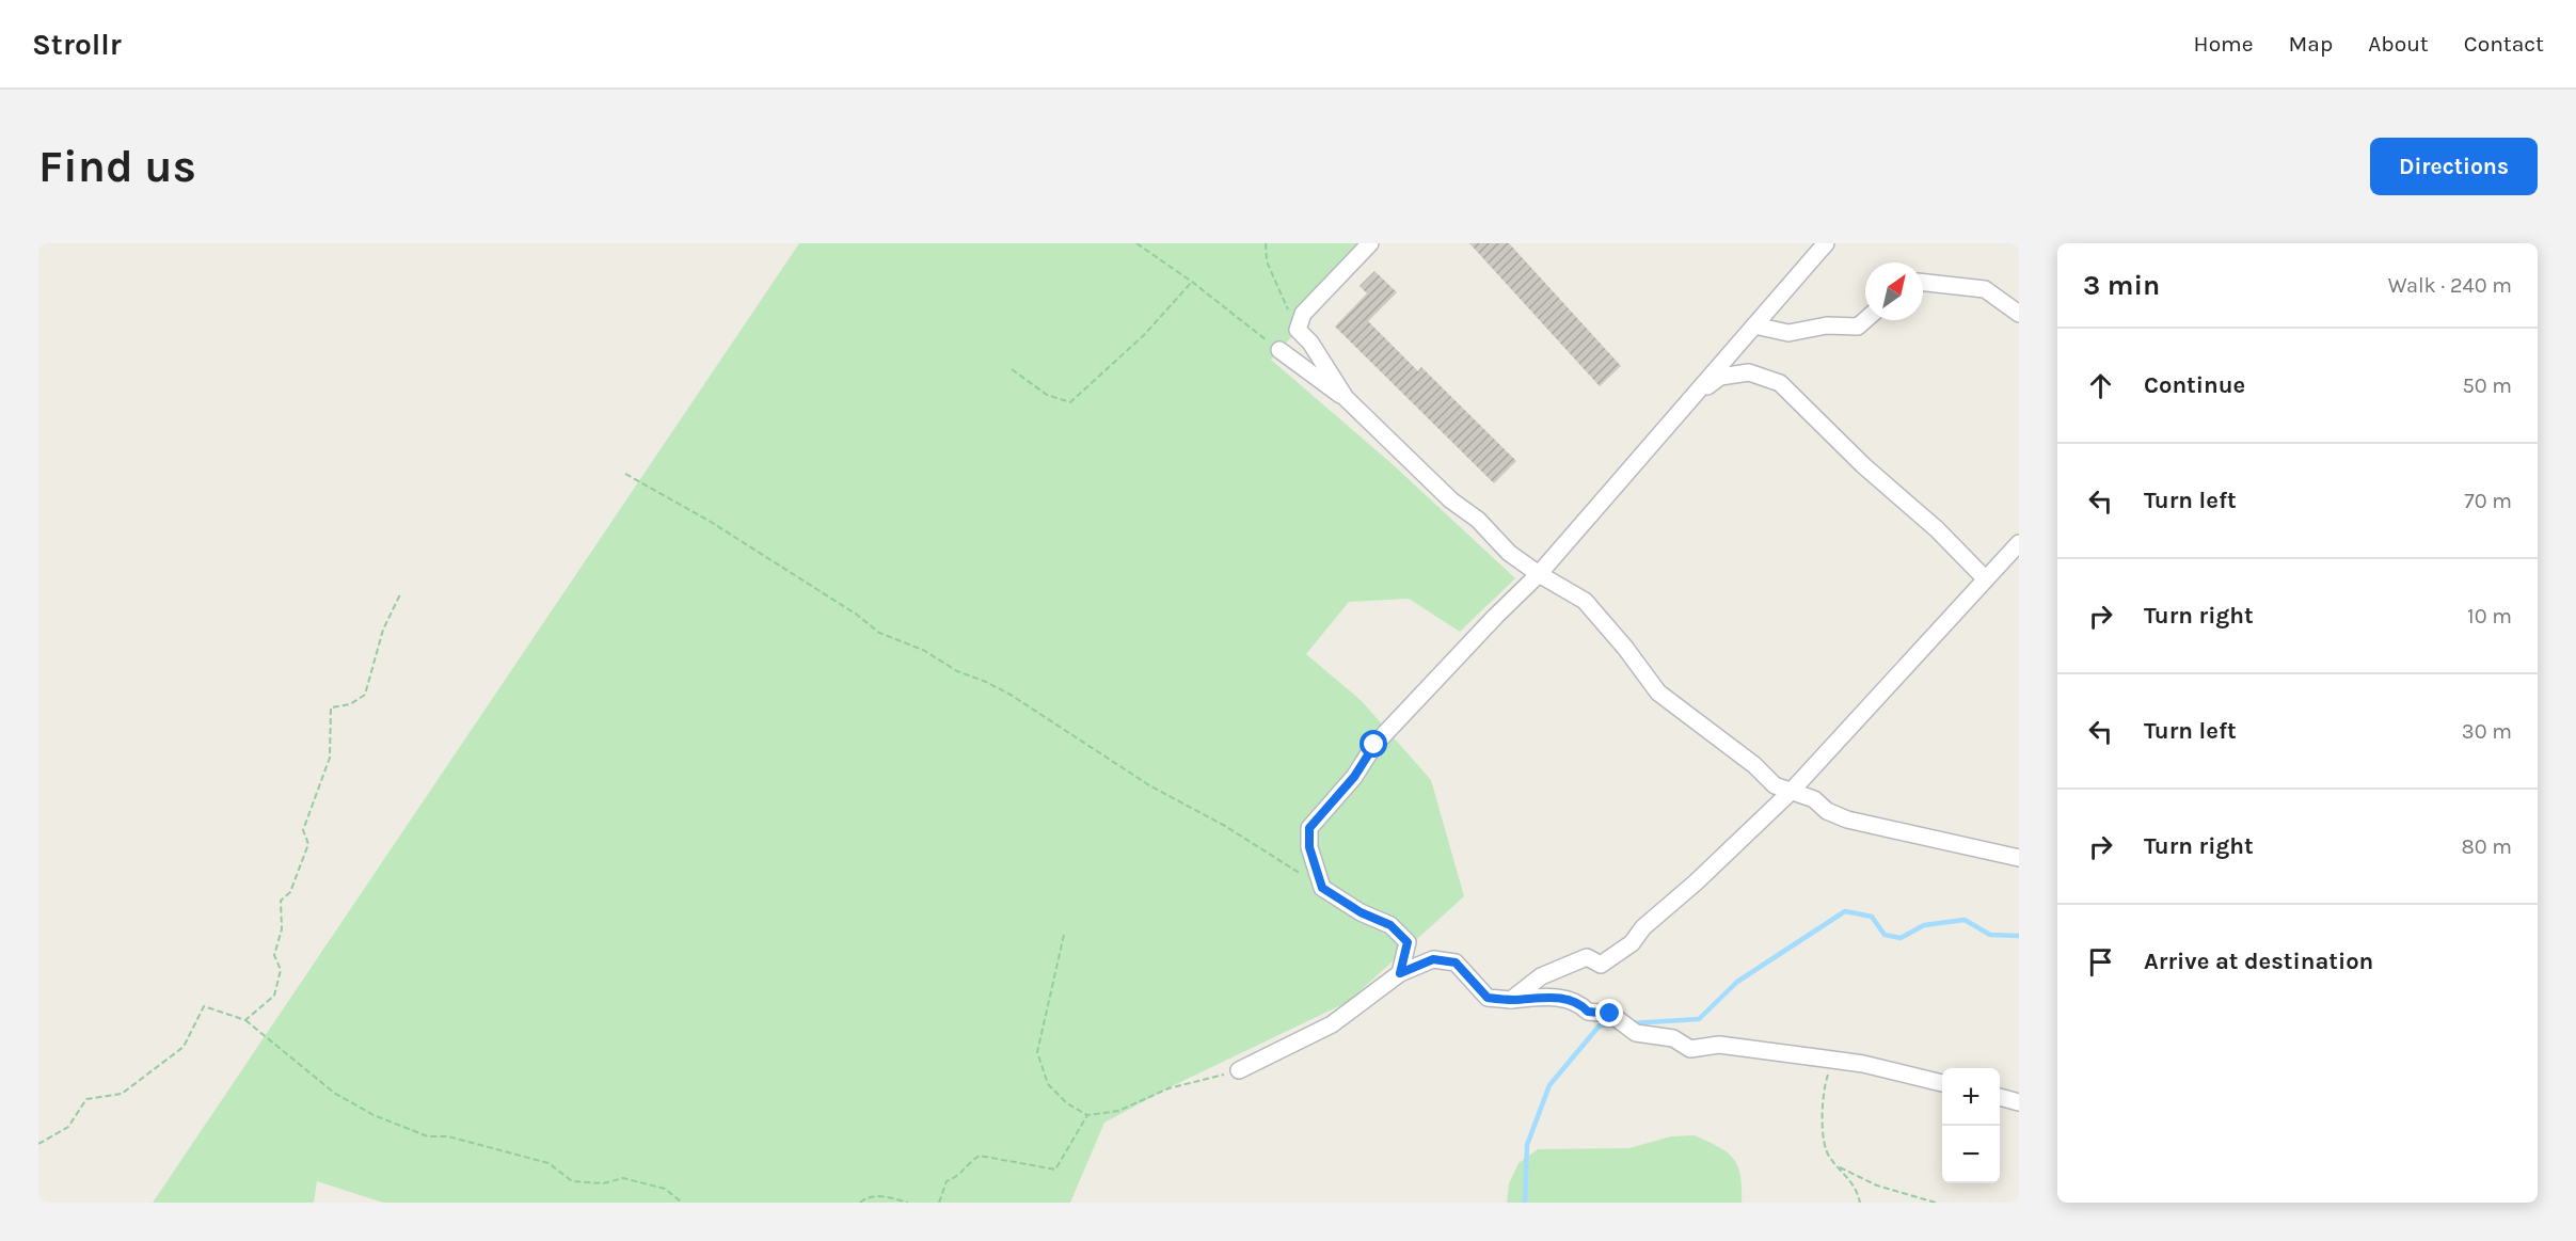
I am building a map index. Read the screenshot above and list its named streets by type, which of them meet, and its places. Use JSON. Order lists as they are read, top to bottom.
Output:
{
  "north": "top right",
  "page": {
    "header": "Strollr",
    "nav": [
      "Home",
      "Map",
      "About",
      "Contact"
    ],
    "buttons": "Directions",
    "title": "Find us",
    "heading": ["3 min", "Walk · 240 m"],
    "list": [
      ["Continue", "50 m"],
      ["Turn left", "70 m"],
      ["Turn right", "10 m"],
      ["Turn left", "30 m"],
      ["Turn right", "80 m"],
      "Arrive at destination"
    ],
    "map_buttons": ["+", "−"]
  }
}
